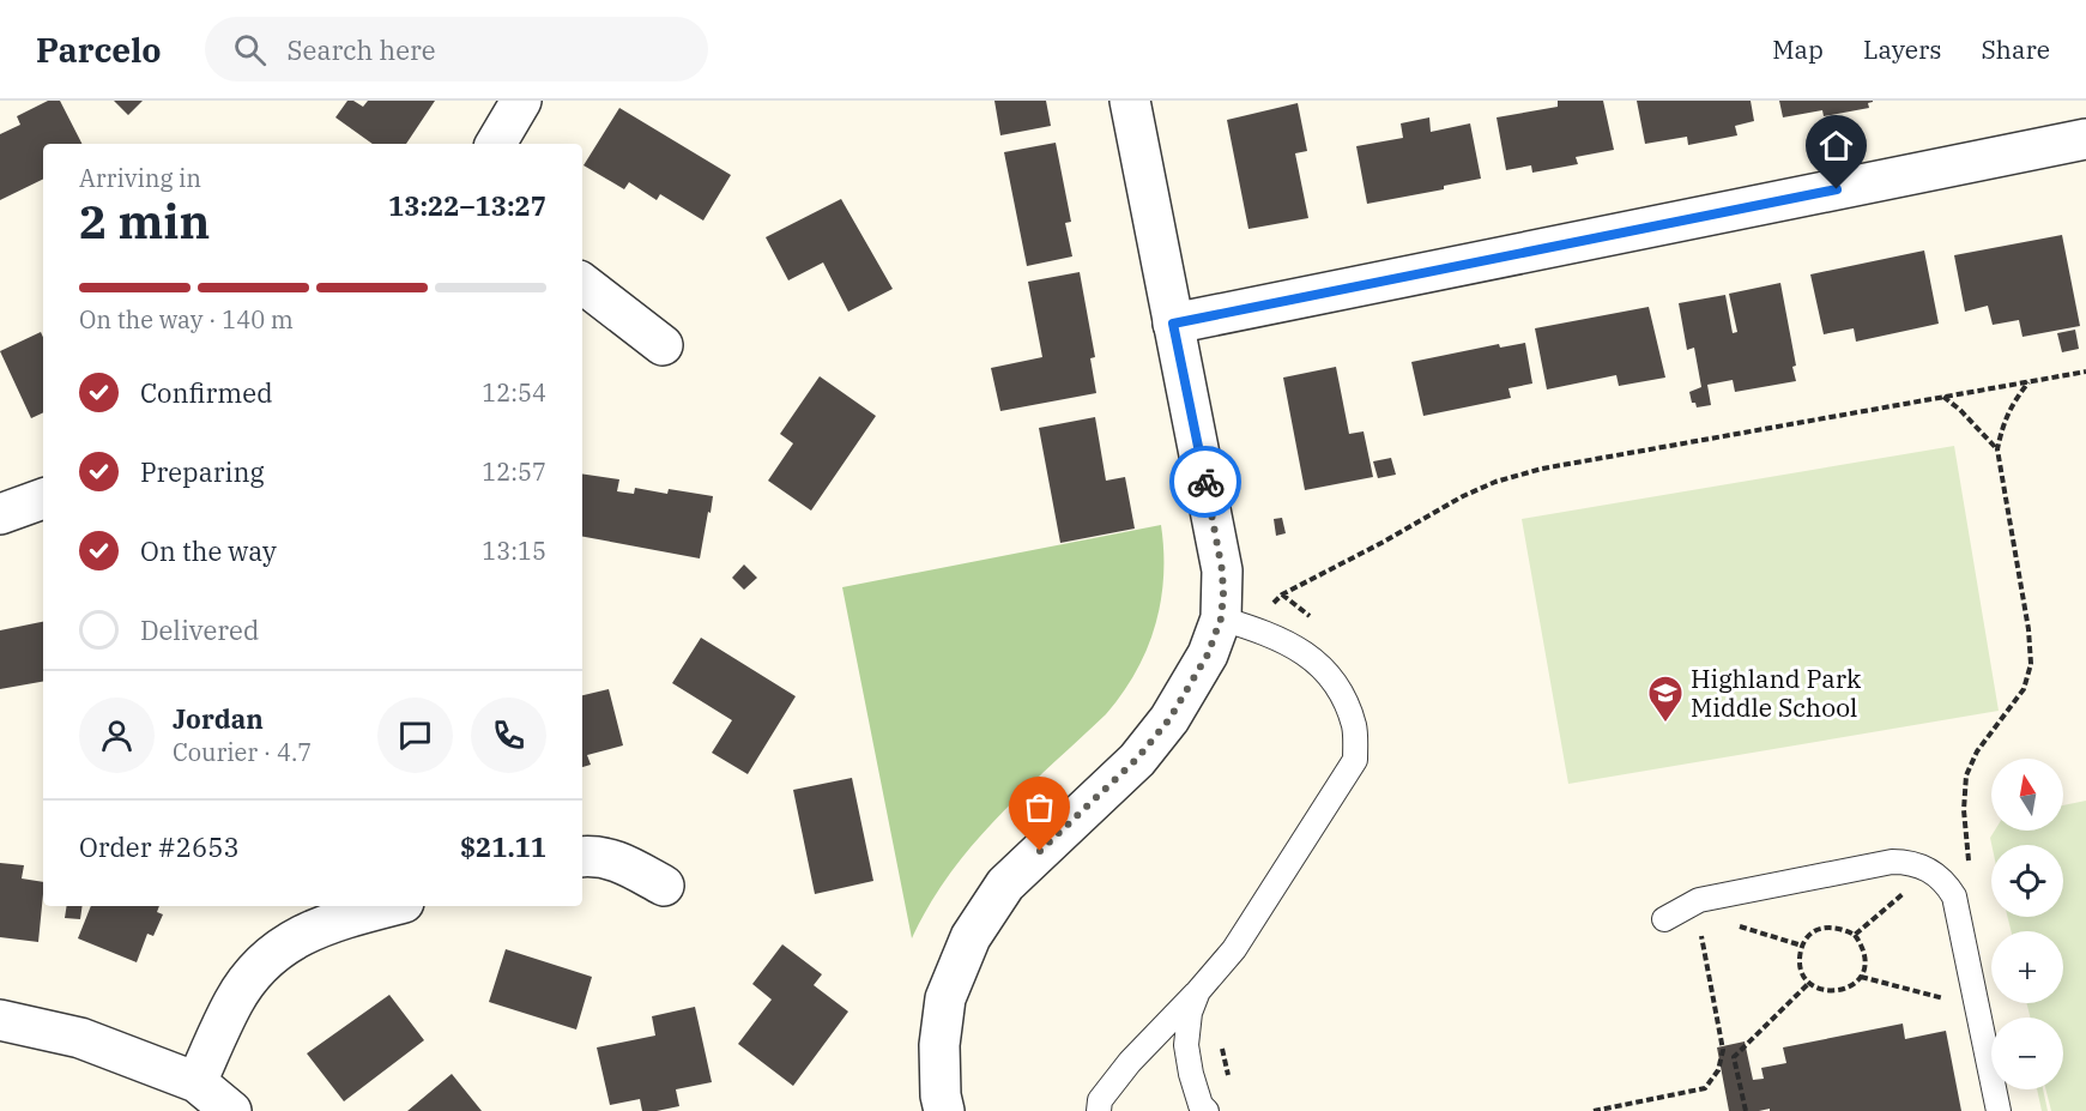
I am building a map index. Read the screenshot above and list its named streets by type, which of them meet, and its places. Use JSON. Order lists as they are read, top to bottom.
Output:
{
  "places": {
    "school or university": ["Highland Park Middle School"]
  },
  "north": "top",
  "page": {
    "header": "Parcelo",
    "search": "Search here",
    "nav": ["Map", "Layers", "Share"],
    "heading": ["2 min", "Arriving in", "13:22–13:27"],
    "panel": [
      "Jordan",
      "Courier · 4.7",
      "Order #2653",
      "$21.11"
    ],
    "bar": "On the way · 140 m",
    "list": [
      ["Confirmed", "12:54"],
      ["Preparing", "12:57"],
      ["On the way", "13:15"],
      "Delivered"
    ],
    "map_buttons": ["+", "−"]
  }
}
